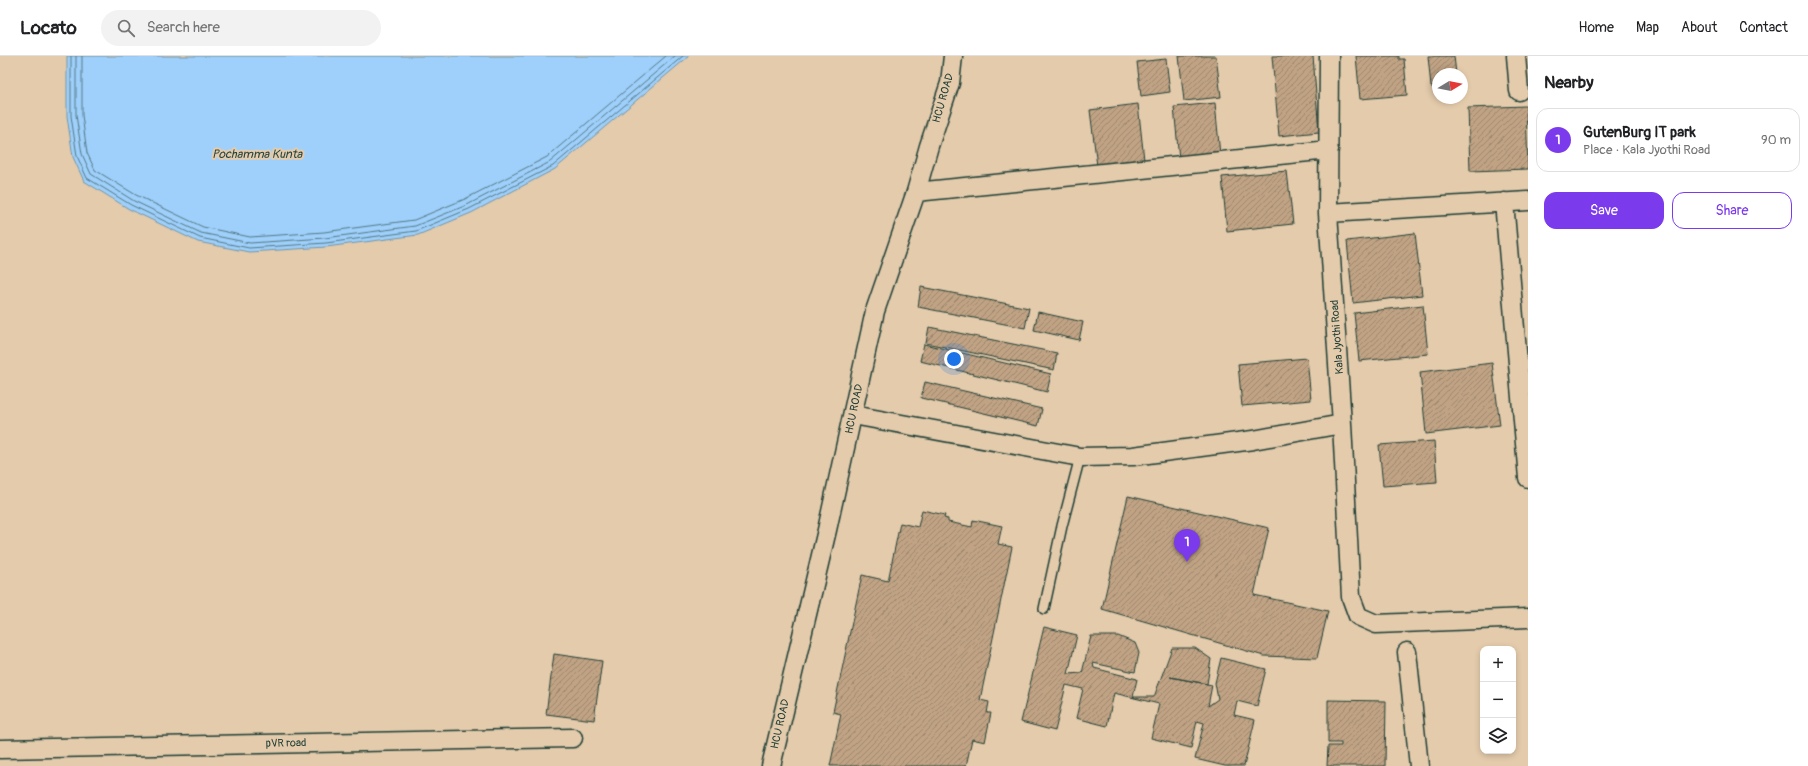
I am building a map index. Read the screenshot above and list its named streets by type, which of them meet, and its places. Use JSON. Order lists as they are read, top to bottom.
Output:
{
  "streets": {
    "street": ["HCU ROAD", "Kala Jyothi Road", "pVR road"]
  },
  "water": ["Pochamma Kunta"],
  "north": "right",
  "page": {
    "header": "Locato",
    "search": "Search here",
    "nav": [
      "Home",
      "Map",
      "About",
      "Contact"
    ],
    "heading": "Nearby",
    "list": [
      {
        "mark": "1",
        "name": "GutenBurg IT park",
        "note": "Place · Kala Jyothi Road",
        "value": "90 m"
      }
    ],
    "buttons": ["Save", "Share"],
    "pins": "1",
    "map_buttons": ["+", "−"]
  }
}
